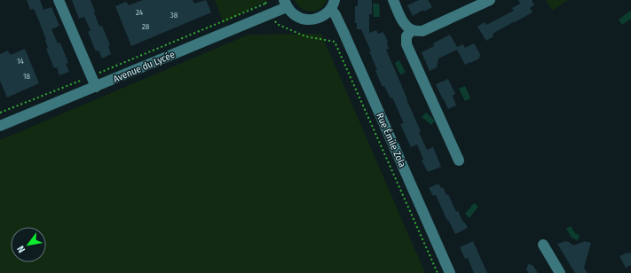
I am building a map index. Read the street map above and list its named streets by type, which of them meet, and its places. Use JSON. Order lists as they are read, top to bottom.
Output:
{
  "streets": {
    "street": ["Avenue du Lycée", "Rue Émile Zola"]
  },
  "house_numbers": [
    "24",
    "38",
    "28",
    "14",
    "18"
  ],
  "north": "bottom left"
}
